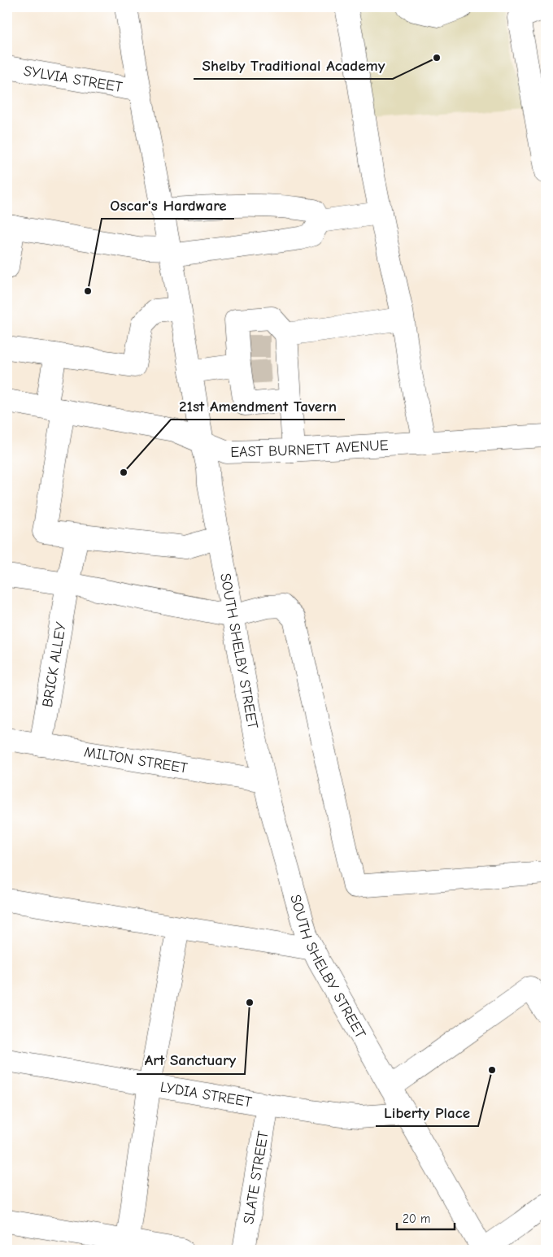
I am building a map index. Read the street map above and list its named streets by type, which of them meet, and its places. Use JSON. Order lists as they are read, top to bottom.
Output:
{
  "streets": {
    "street": [
      "SYLVIA STREET",
      "EAST BURNETT AVENUE",
      "SOUTH SHELBY STREET",
      "BRICK ALLEY",
      "MILTON STREET",
      "LYDIA STREET",
      "SLATE STREET"
    ]
  },
  "crossings": [
    ["SYLVIA STREET", "SOUTH SHELBY STREET"],
    ["EAST BURNETT AVENUE", "SOUTH SHELBY STREET"],
    ["SOUTH SHELBY STREET", "MILTON STREET"],
    ["SOUTH SHELBY STREET", "LYDIA STREET"],
    ["BRICK ALLEY", "MILTON STREET"],
    ["LYDIA STREET", "SLATE STREET"]
  ],
  "places": [
    "Shelby Traditional Academy",
    "Oscar's Hardware",
    "21st Amendment Tavern",
    "Art Sanctuary",
    "Liberty Place"
  ],
  "scale_bar": "20 m"
}
